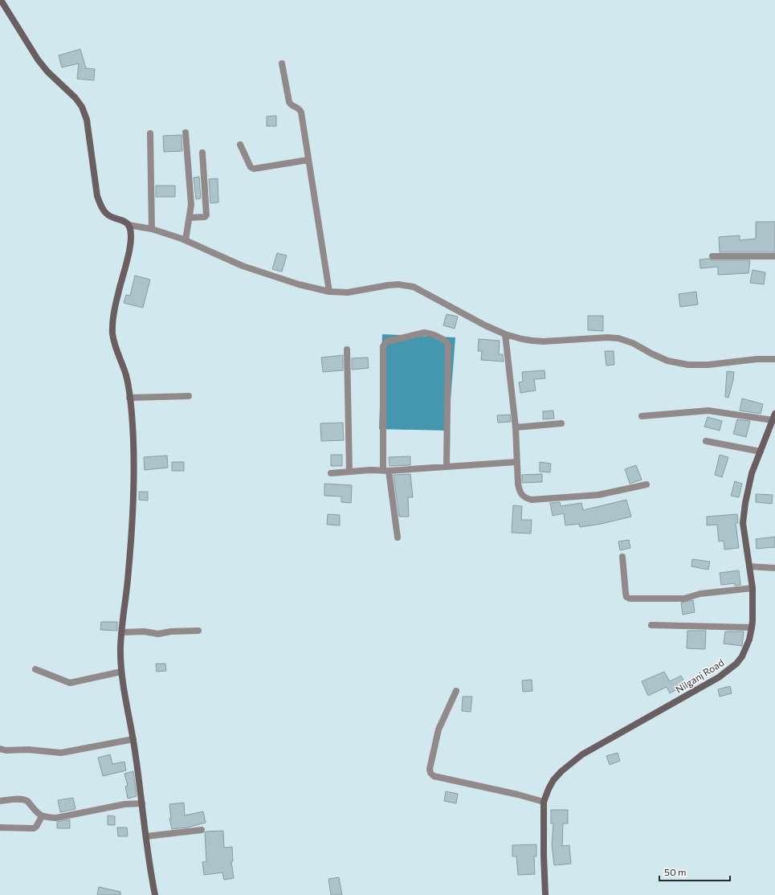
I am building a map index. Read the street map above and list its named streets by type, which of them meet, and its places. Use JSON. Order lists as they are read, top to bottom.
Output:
{
  "streets": {
    "street": ["Nilganj Road"]
  },
  "scale_bar": "50 m"
}
